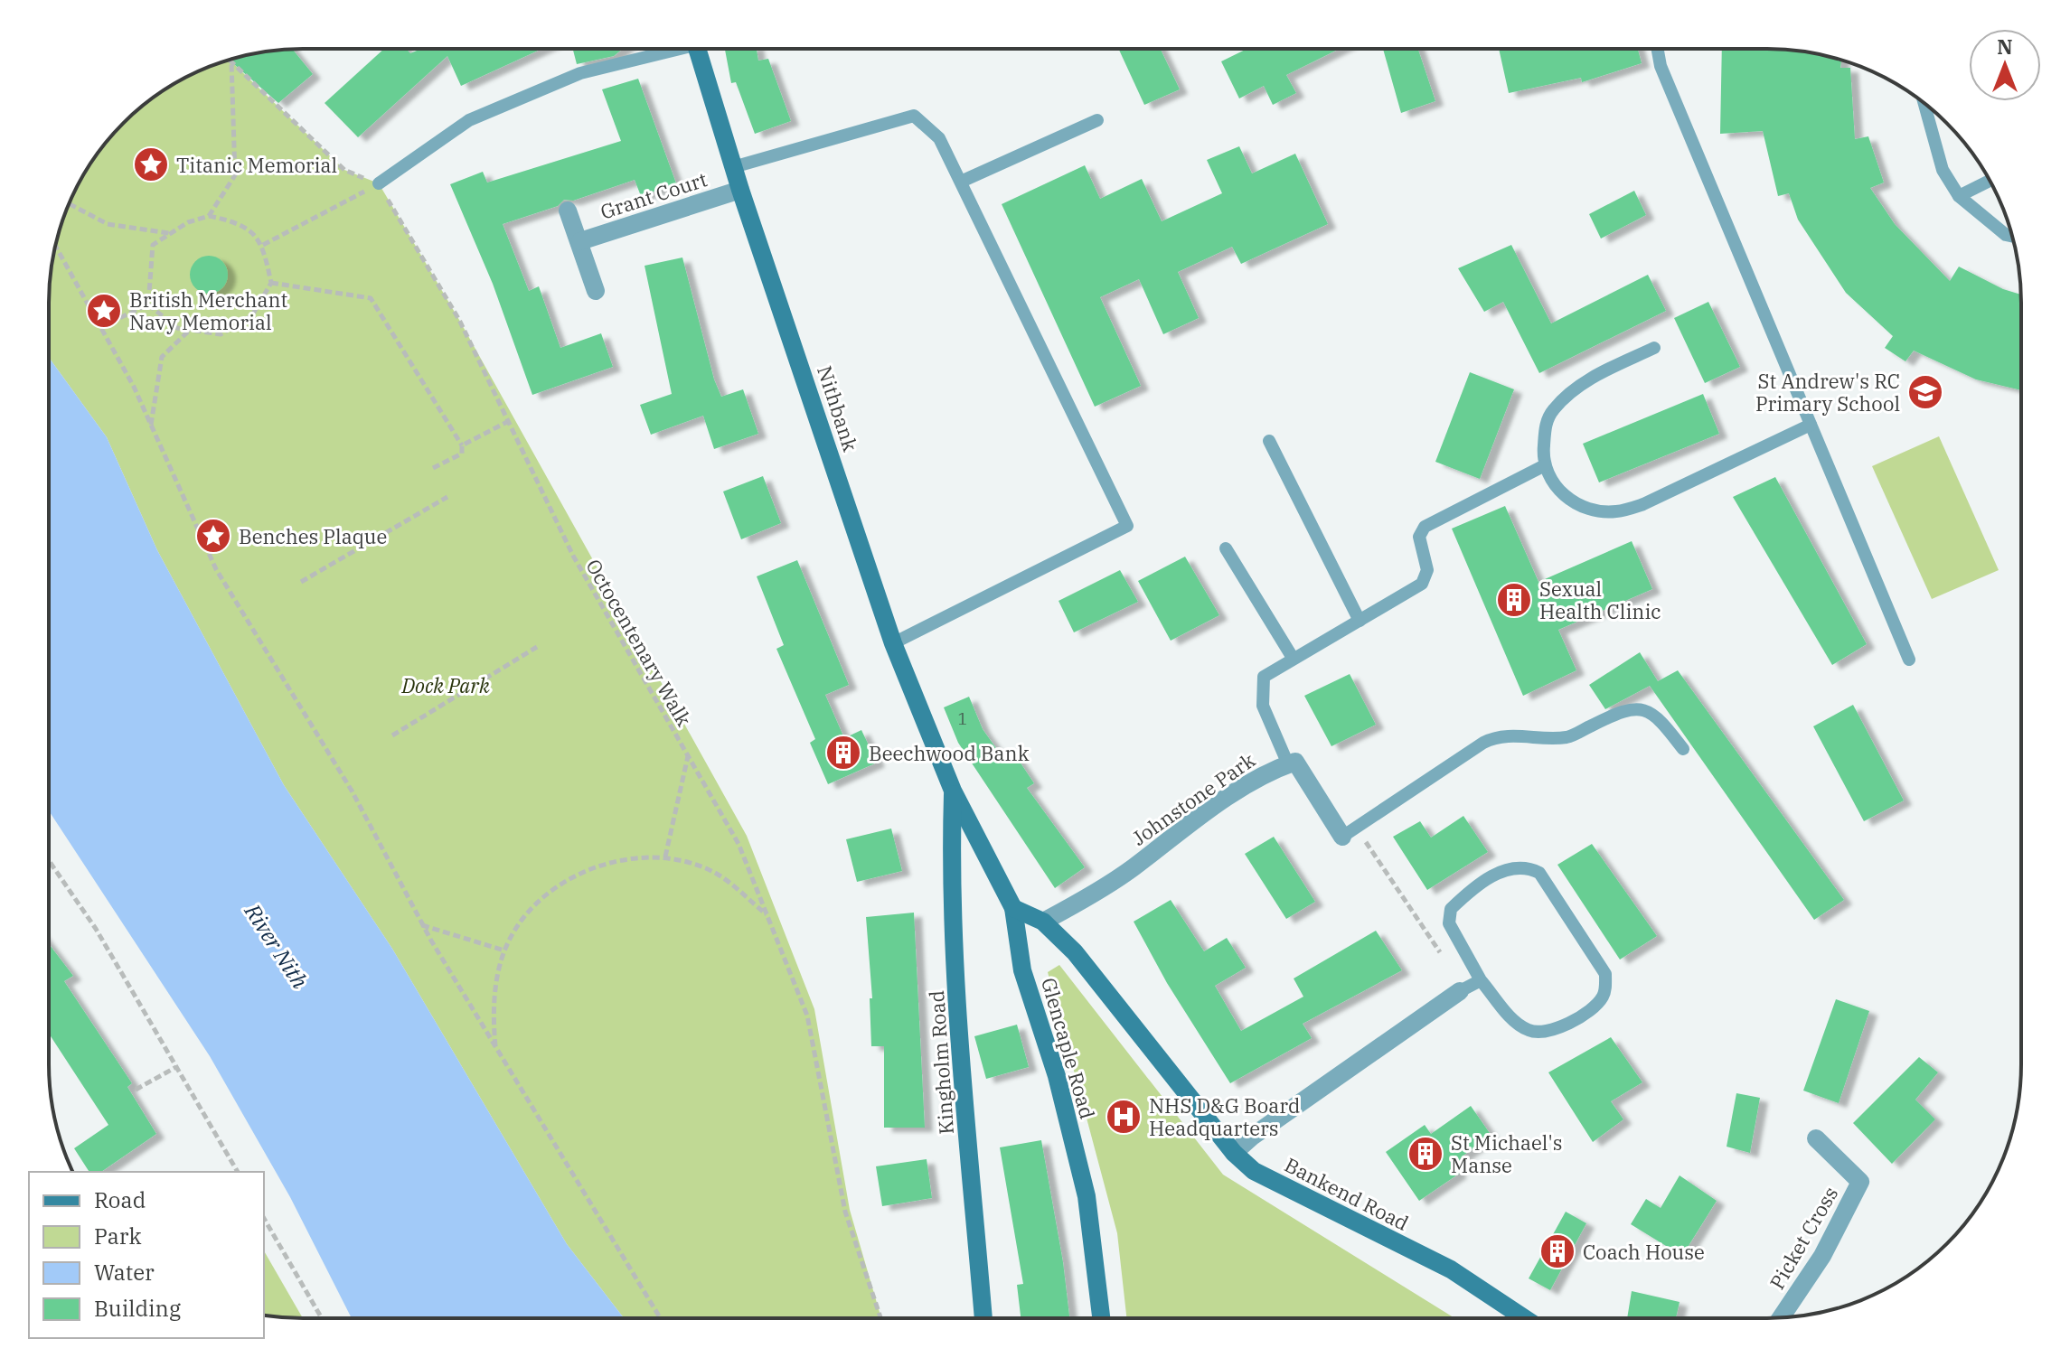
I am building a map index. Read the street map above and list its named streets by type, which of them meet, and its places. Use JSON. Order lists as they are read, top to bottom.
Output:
{
  "streets": {
    "main road": [
      "Nithbank",
      "Glencaple Road",
      "Kingholm Road",
      "Bankend Road"
    ],
    "street": ["Grant Court", "Johnstone Park", "Picket Cross"],
    "path": ["Octocentenary Walk"]
  },
  "crossings": [
    ["Grant Court", "Nithbank"],
    ["Nithbank", "Glencaple Road"],
    ["Nithbank", "Kingholm Road"],
    ["Johnstone Park", "Bankend Road"],
    ["Glencaple Road", "Kingholm Road"],
    ["Glencaple Road", "Bankend Road"]
  ],
  "water": ["River Nith"],
  "parks": ["Dock Park"],
  "places": {
    "place": ["Titanic Memorial", "British Merchant Navy Memorial", "Benches Plaque"],
    "school or university": ["St Andrew's RC Primary School"],
    "building": [
      "Sexual Health Clinic",
      "Beechwood Bank",
      "St Michael's Manse",
      "Coach House"
    ],
    "hospital": ["NHS D&G Board Headquarters"]
  },
  "house_numbers": ["1"],
  "legend": [
    "Road",
    "Park",
    "Water",
    "Building"
  ],
  "north": "top"
}
